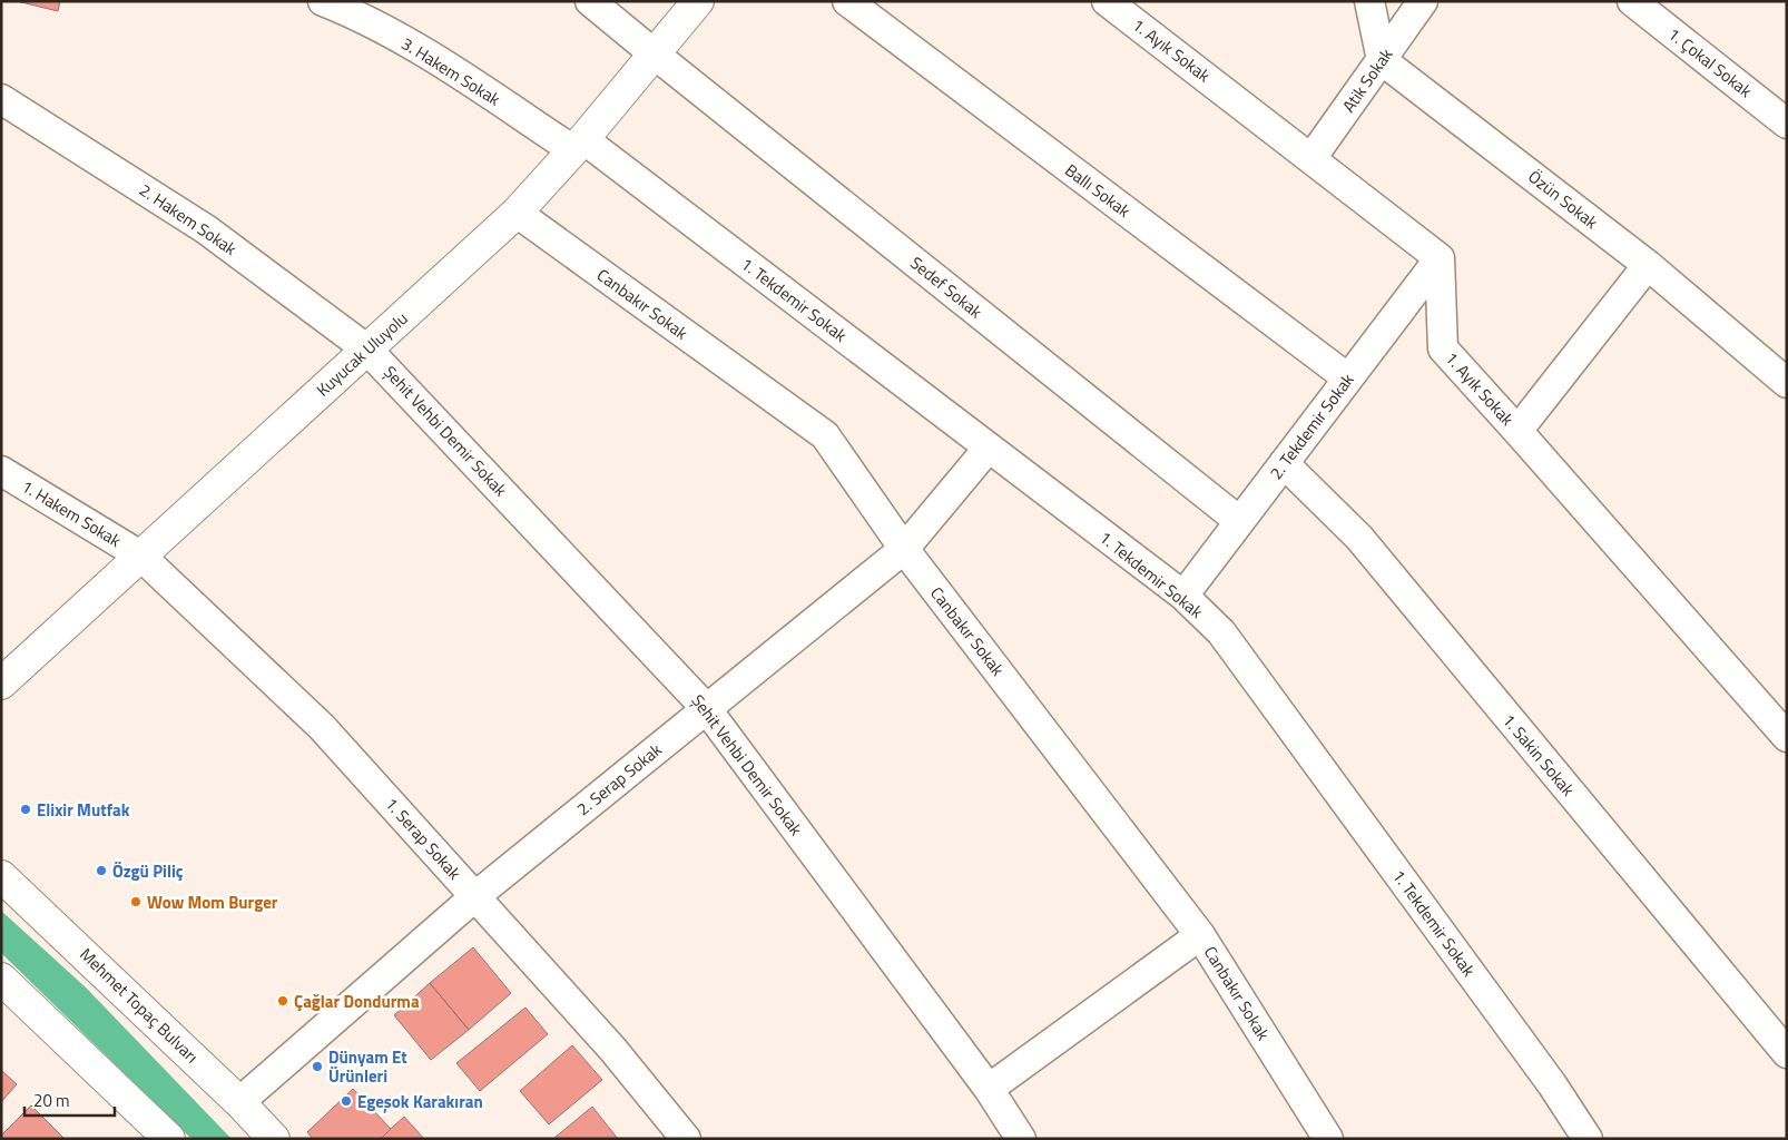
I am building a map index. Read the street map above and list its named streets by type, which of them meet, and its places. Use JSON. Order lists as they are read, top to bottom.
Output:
{
  "streets": {
    "street": [
      "1. Ayık Sokak",
      "1. Çokal Sokak",
      "3. Hakem Sokak",
      "Atik Sokak",
      "Ballı Sokak",
      "Özün Sokak",
      "2. Hakem Sokak",
      "Sedef Sokak",
      "1. Tekdemir Sokak",
      "Canbakır Sokak",
      "Kuyucak Uluyolu",
      "2. Tekdemir Sokak",
      "Şehit Vehbi Demir Sokak",
      "1. Hakem Sokak",
      "1. Sakin Sokak",
      "2. Serap Sokak",
      "1. Serap Sokak",
      "Mehmet Topaç Bulvarı"
    ]
  },
  "crossings": [
    ["1. Ayık Sokak", "Atik Sokak"],
    ["1. Ayık Sokak", "2. Tekdemir Sokak"],
    ["3. Hakem Sokak", "1. Tekdemir Sokak"],
    ["3. Hakem Sokak", "Kuyucak Uluyolu"],
    ["Atik Sokak", "Özün Sokak"],
    ["Ballı Sokak", "2. Tekdemir Sokak"],
    ["2. Hakem Sokak", "Kuyucak Uluyolu"],
    ["2. Hakem Sokak", "Şehit Vehbi Demir Sokak"],
    ["Sedef Sokak", "Kuyucak Uluyolu"],
    ["Sedef Sokak", "2. Tekdemir Sokak"],
    ["1. Tekdemir Sokak", "Kuyucak Uluyolu"],
    ["1. Tekdemir Sokak", "2. Tekdemir Sokak"],
    ["1. Tekdemir Sokak", "2. Serap Sokak"],
    ["Canbakır Sokak", "Kuyucak Uluyolu"],
    ["Canbakır Sokak", "2. Serap Sokak"],
    ["Kuyucak Uluyolu", "Şehit Vehbi Demir Sokak"],
    ["Kuyucak Uluyolu", "1. Hakem Sokak"],
    ["Kuyucak Uluyolu", "1. Serap Sokak"],
    ["2. Tekdemir Sokak", "1. Sakin Sokak"],
    ["Şehit Vehbi Demir Sokak", "2. Serap Sokak"],
    ["1. Hakem Sokak", "1. Serap Sokak"],
    ["2. Serap Sokak", "1. Serap Sokak"],
    ["2. Serap Sokak", "Mehmet Topaç Bulvarı"]
  ],
  "places": [
    "Elixir Mutfak",
    "Özgü Piliç",
    "Wow Mom Burger",
    "Çağlar Dondurma",
    "Dünyam Et Ürünleri",
    "Egeşok Karakıran"
  ],
  "scale_bar": "20 m"
}
